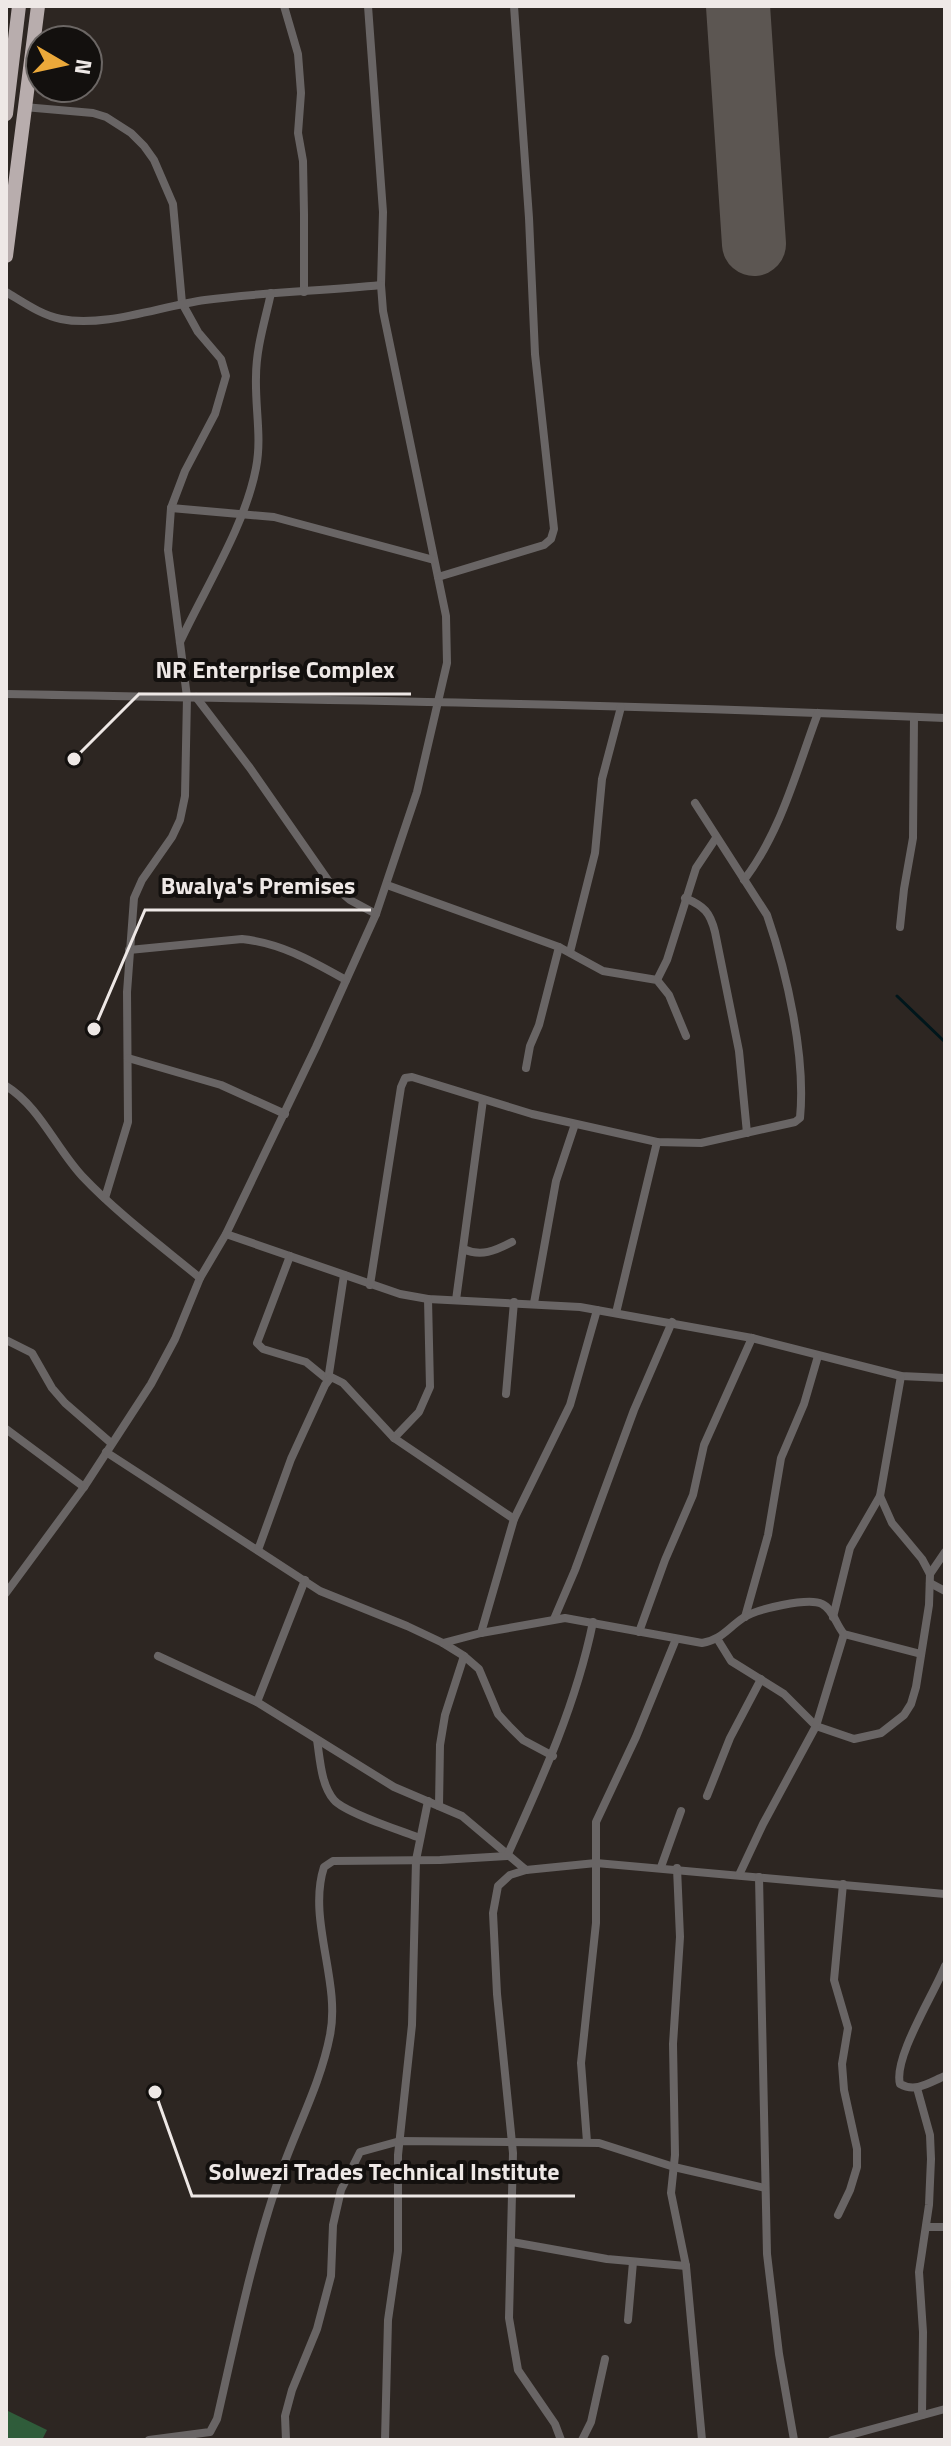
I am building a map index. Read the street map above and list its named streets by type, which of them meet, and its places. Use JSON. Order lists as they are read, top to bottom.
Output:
{
  "places": ["NR Enterprise Complex", "Bwalya's Premises", "Solwezi Trades Technical Institute"],
  "north": "right"
}
